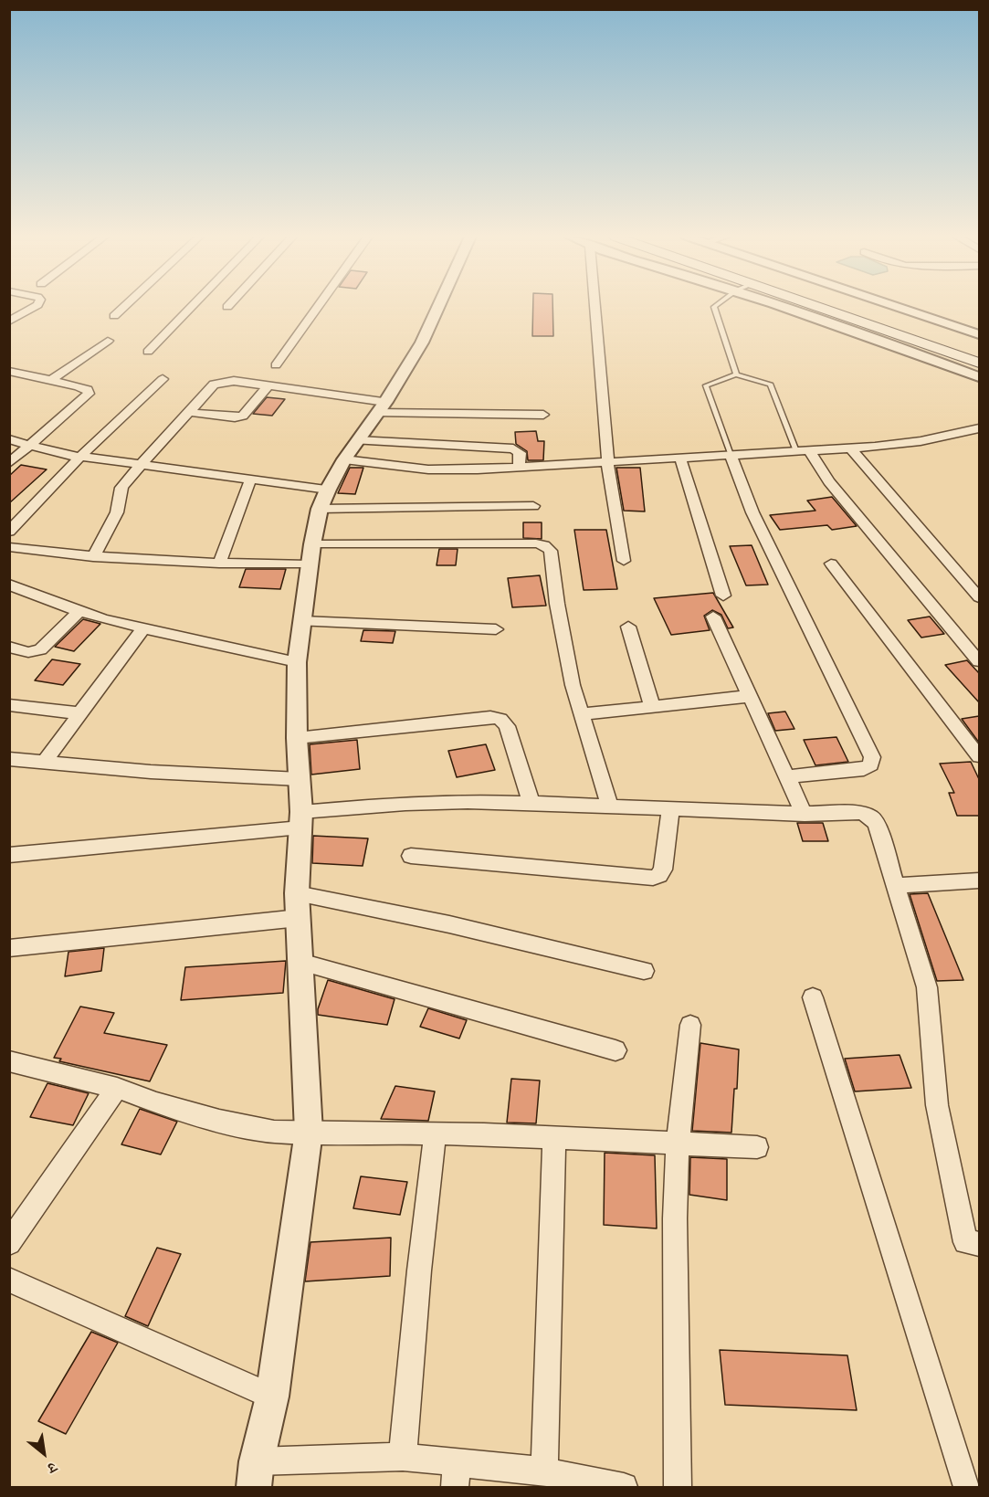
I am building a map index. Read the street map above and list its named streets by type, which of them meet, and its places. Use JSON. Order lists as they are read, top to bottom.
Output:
{
  "north": "bottom right"
}
